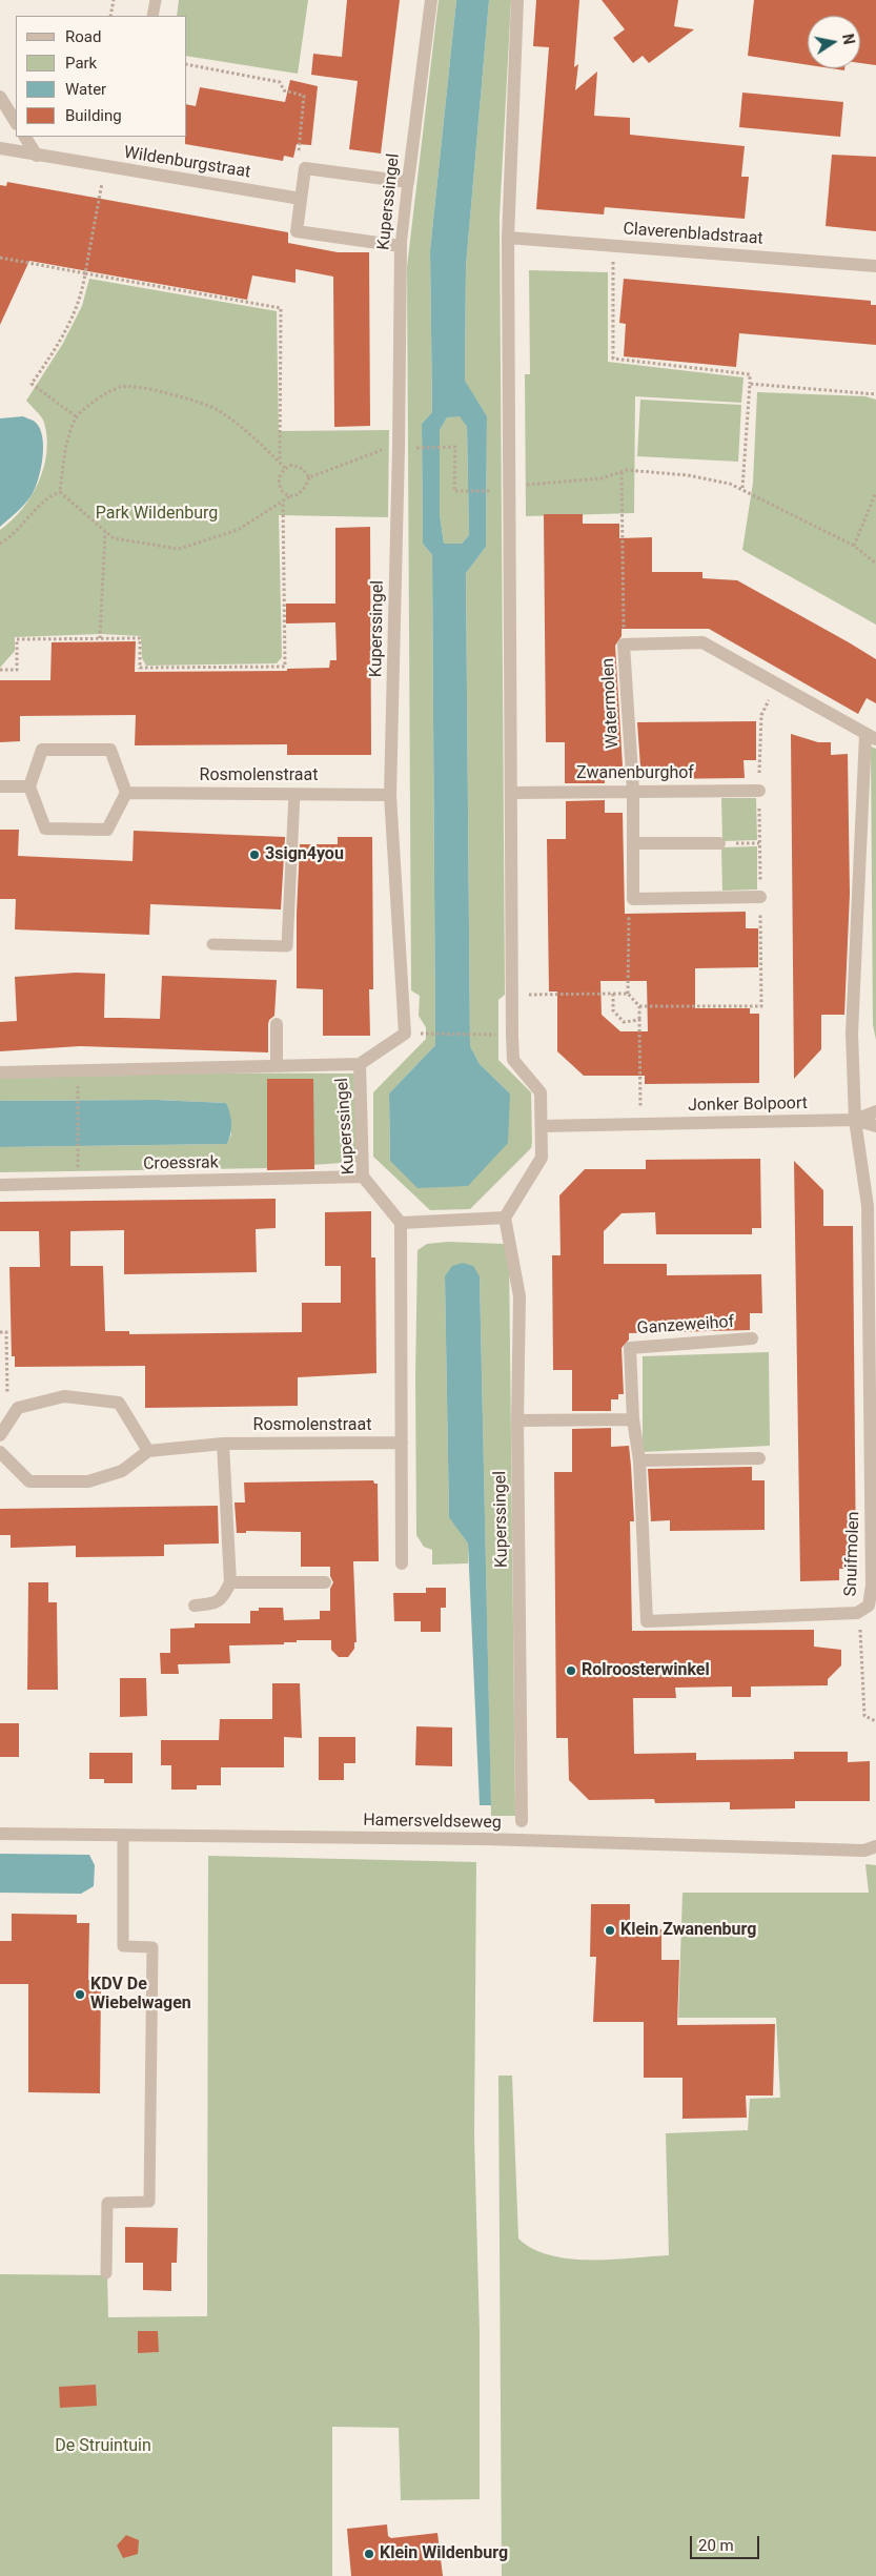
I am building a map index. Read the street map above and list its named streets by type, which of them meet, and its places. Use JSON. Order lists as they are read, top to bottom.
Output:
{
  "streets": {
    "street": [
      "Wildenburgstraat",
      "Kuperssingel",
      "Claverenbladstraat",
      "Watermolen",
      "Zwanenburghof",
      "Rosmolenstraat",
      "Jonker Bolpoort",
      "Croessrak",
      "Ganzeweihof",
      "Snuifmolen",
      "Hamersveldseweg"
    ]
  },
  "crossings": [
    ["Kuperssingel", "Rosmolenstraat"],
    ["Kuperssingel", "Croessrak"],
    ["Watermolen", "Zwanenburghof"],
    ["Watermolen", "Jonker Bolpoort"],
    ["Watermolen", "Snuifmolen"],
    ["Jonker Bolpoort", "Snuifmolen"],
    ["Ganzeweihof", "Snuifmolen"]
  ],
  "parks": ["Park Wildenburg", "De Struintuin"],
  "places": [
    "3sign4you",
    "Rolroosterwinkel",
    "Klein Zwanenburg",
    "KDV De Wiebelwagen",
    "Klein Wildenburg"
  ],
  "legend": [
    "Road",
    "Park",
    "Water",
    "Building"
  ],
  "scale_bar": "20 m",
  "north": "right"
}
